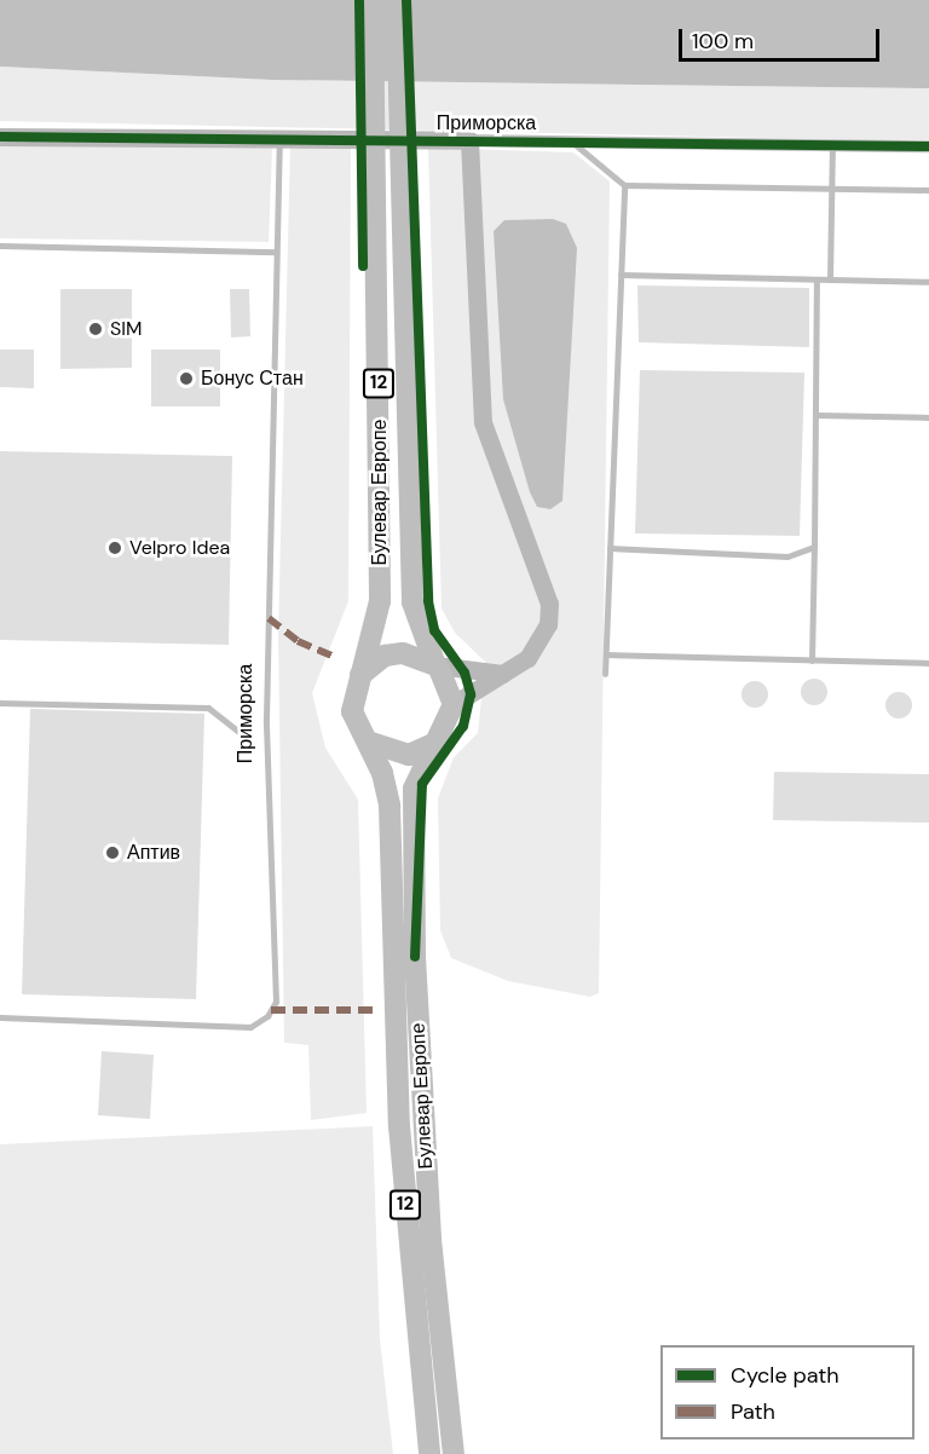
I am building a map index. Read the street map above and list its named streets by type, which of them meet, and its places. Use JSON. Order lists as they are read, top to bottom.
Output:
{
  "streets": {
    "main road": ["12", "Булевар Европе"],
    "street": ["Приморска"]
  },
  "places": [
    "SIM",
    "Бонус Стан",
    "Velpro Idea",
    "Аптив"
  ],
  "legend": ["Cycle path", "Path"],
  "scale_bar": "100 m"
}
